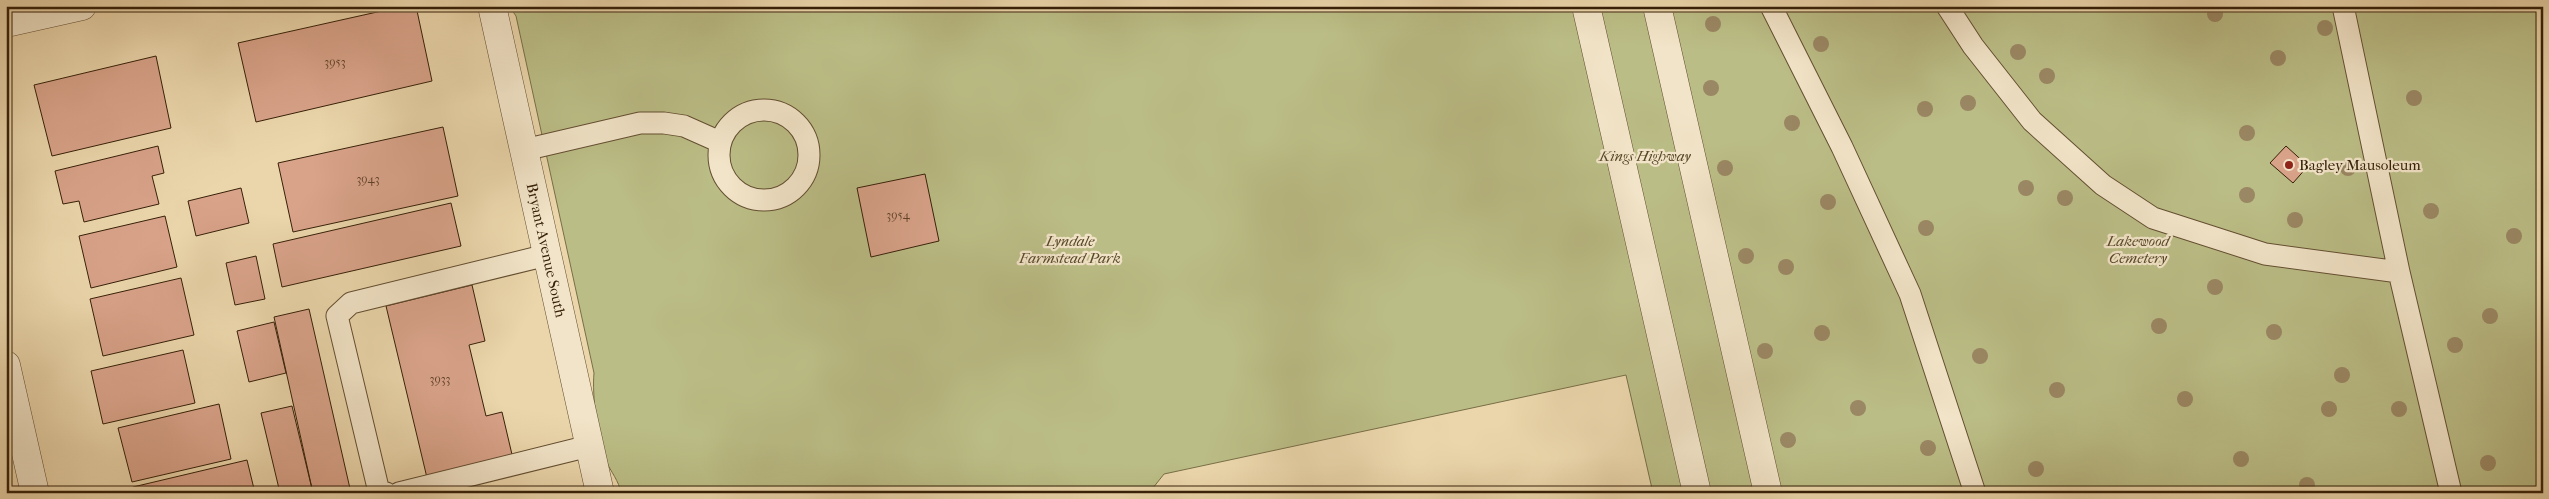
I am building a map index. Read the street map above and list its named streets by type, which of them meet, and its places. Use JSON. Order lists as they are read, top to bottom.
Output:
{
  "streets": {
    "street": ["Bryant Avenue South"]
  },
  "parks": ["Kings Highway", "Lyndale Farmstead Park", "Lakewood Cemetery"],
  "places": ["Bagley Mausoleum"],
  "house_numbers": [
    "3953",
    "3943",
    "3954",
    "3933"
  ]
}
